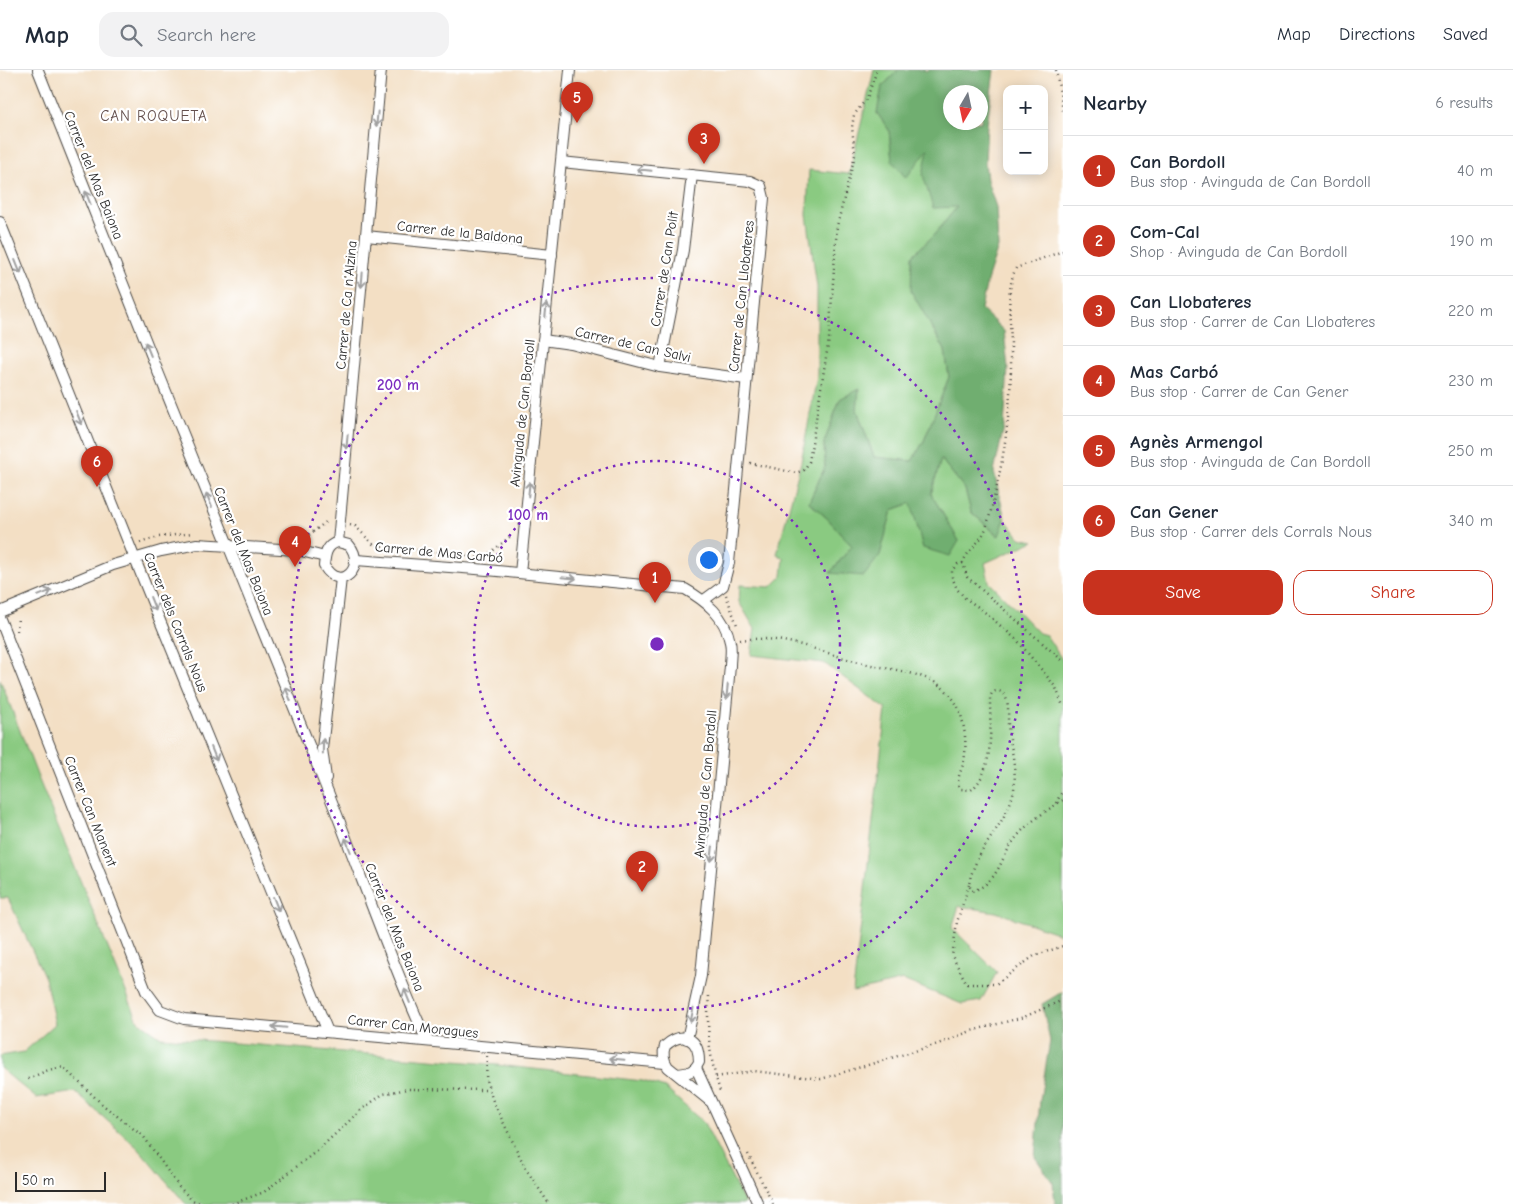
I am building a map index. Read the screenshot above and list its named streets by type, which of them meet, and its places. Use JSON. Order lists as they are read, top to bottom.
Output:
{
  "streets": {
    "street": [
      "Carrer del Mas Baiona",
      "Carrer de la Baldona",
      "Carrer de Can Polit",
      "Carrer de Can Llobateres",
      "Carrer de Ca n'Alzina",
      "Carrer de Can Salvi",
      "Avinguda de Can Bordoll",
      "Carrer de Mas Carbó",
      "Carrer dels Corrals Nous",
      "Carrer Can Manent",
      "Carrer Can Moragues"
    ]
  },
  "crossings": [
    ["Carrer del Mas Baiona", "Carrer Can Moragues"],
    ["Carrer de la Baldona", "Carrer de Ca n'Alzina"],
    ["Carrer de la Baldona", "Avinguda de Can Bordoll"],
    ["Carrer de Can Polit", "Carrer de Can Llobateres"],
    ["Carrer de Can Polit", "Carrer de Can Salvi"],
    ["Carrer de Can Llobateres", "Carrer de Can Salvi"],
    ["Carrer de Can Llobateres", "Avinguda de Can Bordoll"],
    ["Carrer de Ca n'Alzina", "Carrer de Mas Carbó"],
    ["Carrer de Can Salvi", "Avinguda de Can Bordoll"],
    ["Avinguda de Can Bordoll", "Carrer de Mas Carbó"],
    ["Avinguda de Can Bordoll", "Carrer Can Moragues"],
    ["Carrer dels Corrals Nous", "Carrer Can Moragues"],
    ["Carrer Can Manent", "Carrer Can Moragues"]
  ],
  "one_way": [
    "Carrer del Mas Baiona",
    "Carrer de Ca n'Alzina",
    "Carrer dels Corrals Nous",
    "Carrer Can Moragues"
  ],
  "districts": ["CAN ROQUETA"],
  "scale_bar": "50 m",
  "north": "bottom",
  "page": {
    "header": "Map",
    "search": "Search here",
    "nav": ["Map", "Directions", "Saved"],
    "heading": ["Nearby", "6 results"],
    "pins": [
      "5",
      "3",
      "6",
      "4",
      "1",
      "2"
    ],
    "map_buttons": ["+", "−"],
    "list": [
      {
        "mark": "1",
        "name": "Can Bordoll",
        "note": "Bus stop · Avinguda de Can Bordoll",
        "value": "40 m"
      },
      {
        "mark": "2",
        "name": "Com-Cal",
        "note": "Shop · Avinguda de Can Bordoll",
        "value": "190 m"
      },
      {
        "mark": "3",
        "name": "Can Llobateres",
        "note": "Bus stop · Carrer de Can Llobateres",
        "value": "220 m"
      },
      {
        "mark": "4",
        "name": "Mas Carbó",
        "note": "Bus stop · Carrer de Can Gener",
        "value": "230 m"
      },
      {
        "mark": "5",
        "name": "Agnès Armengol",
        "note": "Bus stop · Avinguda de Can Bordoll",
        "value": "250 m"
      },
      {
        "mark": "6",
        "name": "Can Gener",
        "note": "Bus stop · Carrer dels Corrals Nous",
        "value": "340 m"
      }
    ],
    "buttons": ["Save", "Share"],
    "scale": "50 m"
  },
  "rings": ["200 m", "100 m"]
}
